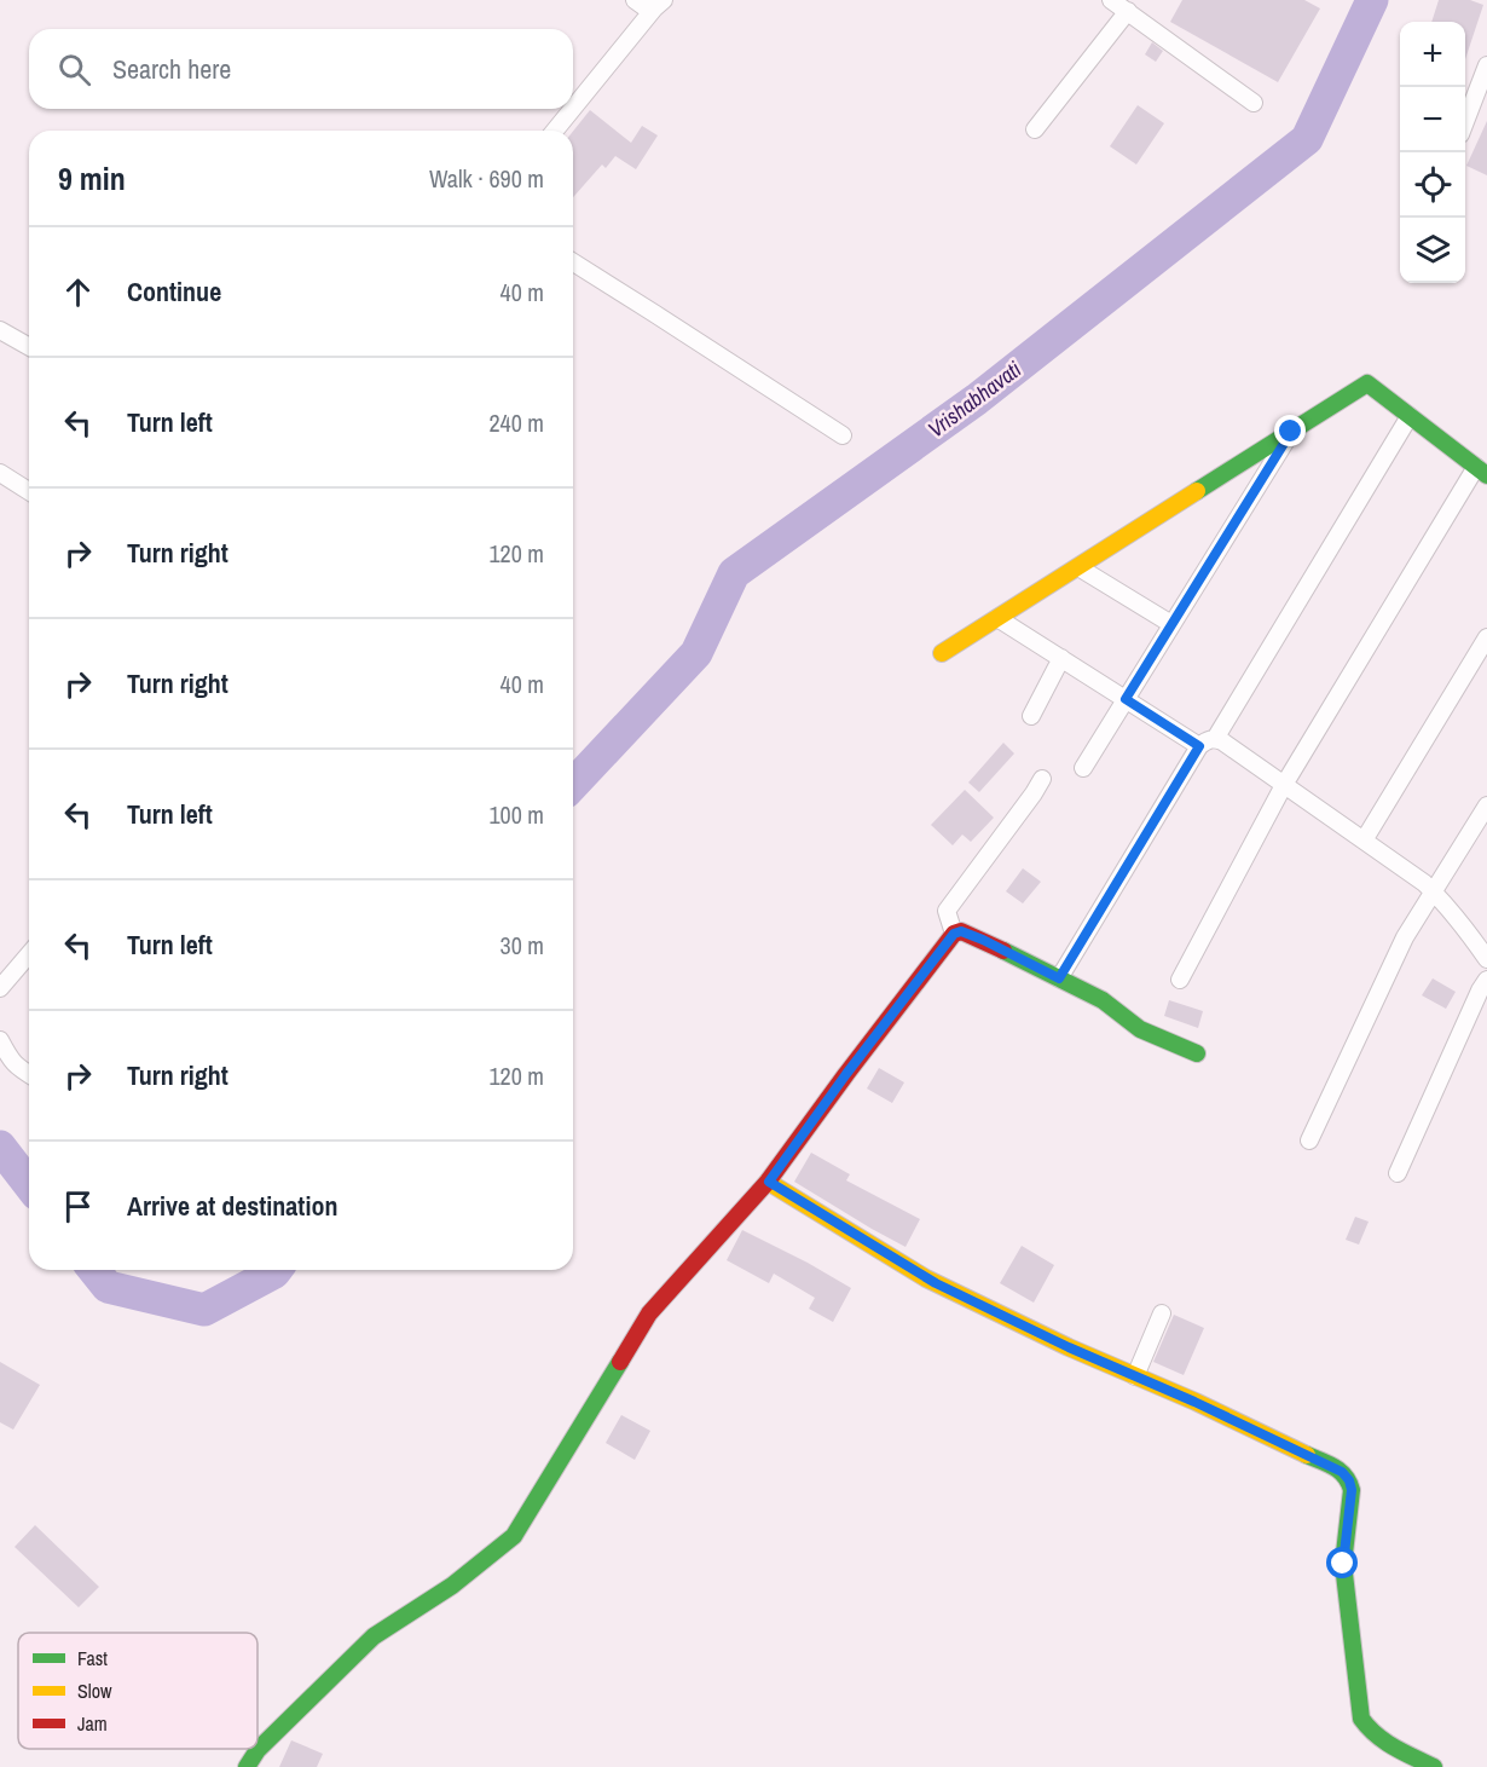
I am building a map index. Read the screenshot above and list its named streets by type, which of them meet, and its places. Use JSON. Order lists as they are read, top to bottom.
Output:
{
  "water": ["Vrishabhavati"],
  "legend": ["Fast", "Slow", "Jam"],
  "page": {
    "map_buttons": ["+", "−"],
    "search": "Search here",
    "heading": ["9 min", "Walk · 690 m"],
    "list": [
      ["Continue", "40 m"],
      ["Turn left", "240 m"],
      ["Turn right", "120 m"],
      ["Turn right", "40 m"],
      ["Turn left", "100 m"],
      ["Turn left", "30 m"],
      ["Turn right", "120 m"],
      "Arrive at destination"
    ]
  }
}
